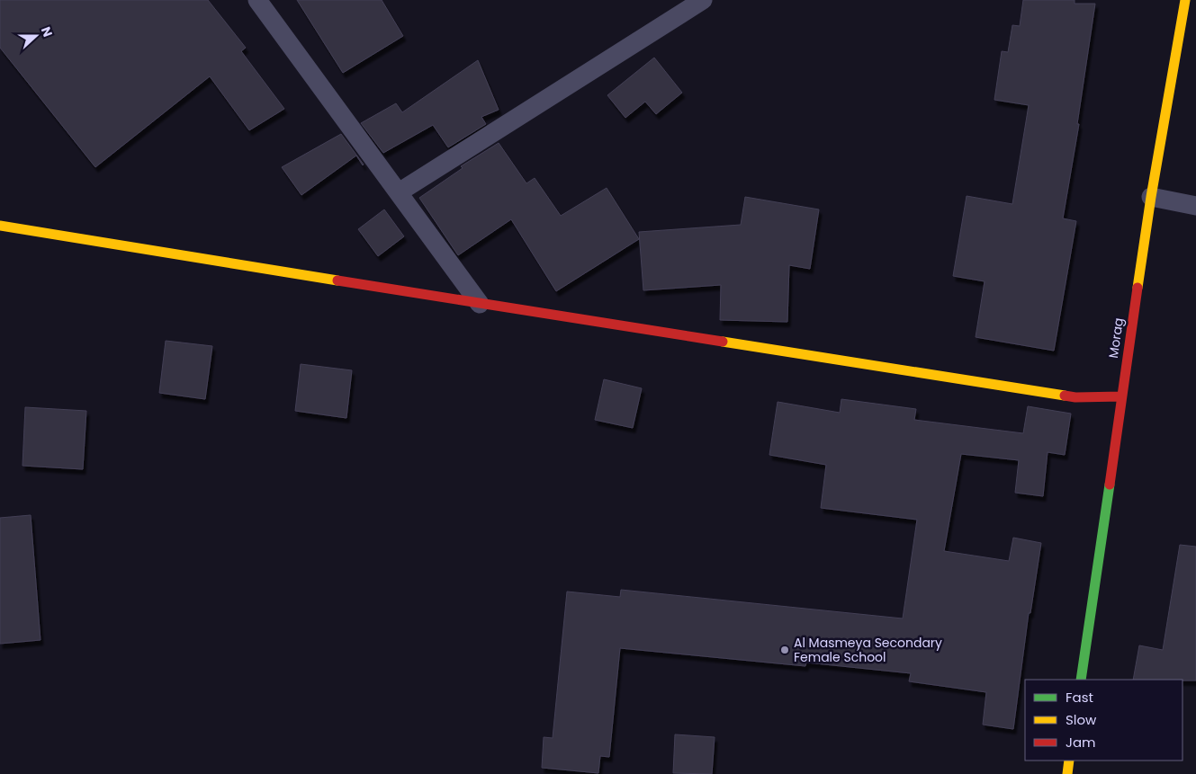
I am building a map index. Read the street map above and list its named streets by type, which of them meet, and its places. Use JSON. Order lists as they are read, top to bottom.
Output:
{
  "streets": {
    "street": ["Morag"]
  },
  "places": ["Al Masmeya Secondary Female School"],
  "legend": ["Fast", "Slow", "Jam"],
  "north": "right"
}
